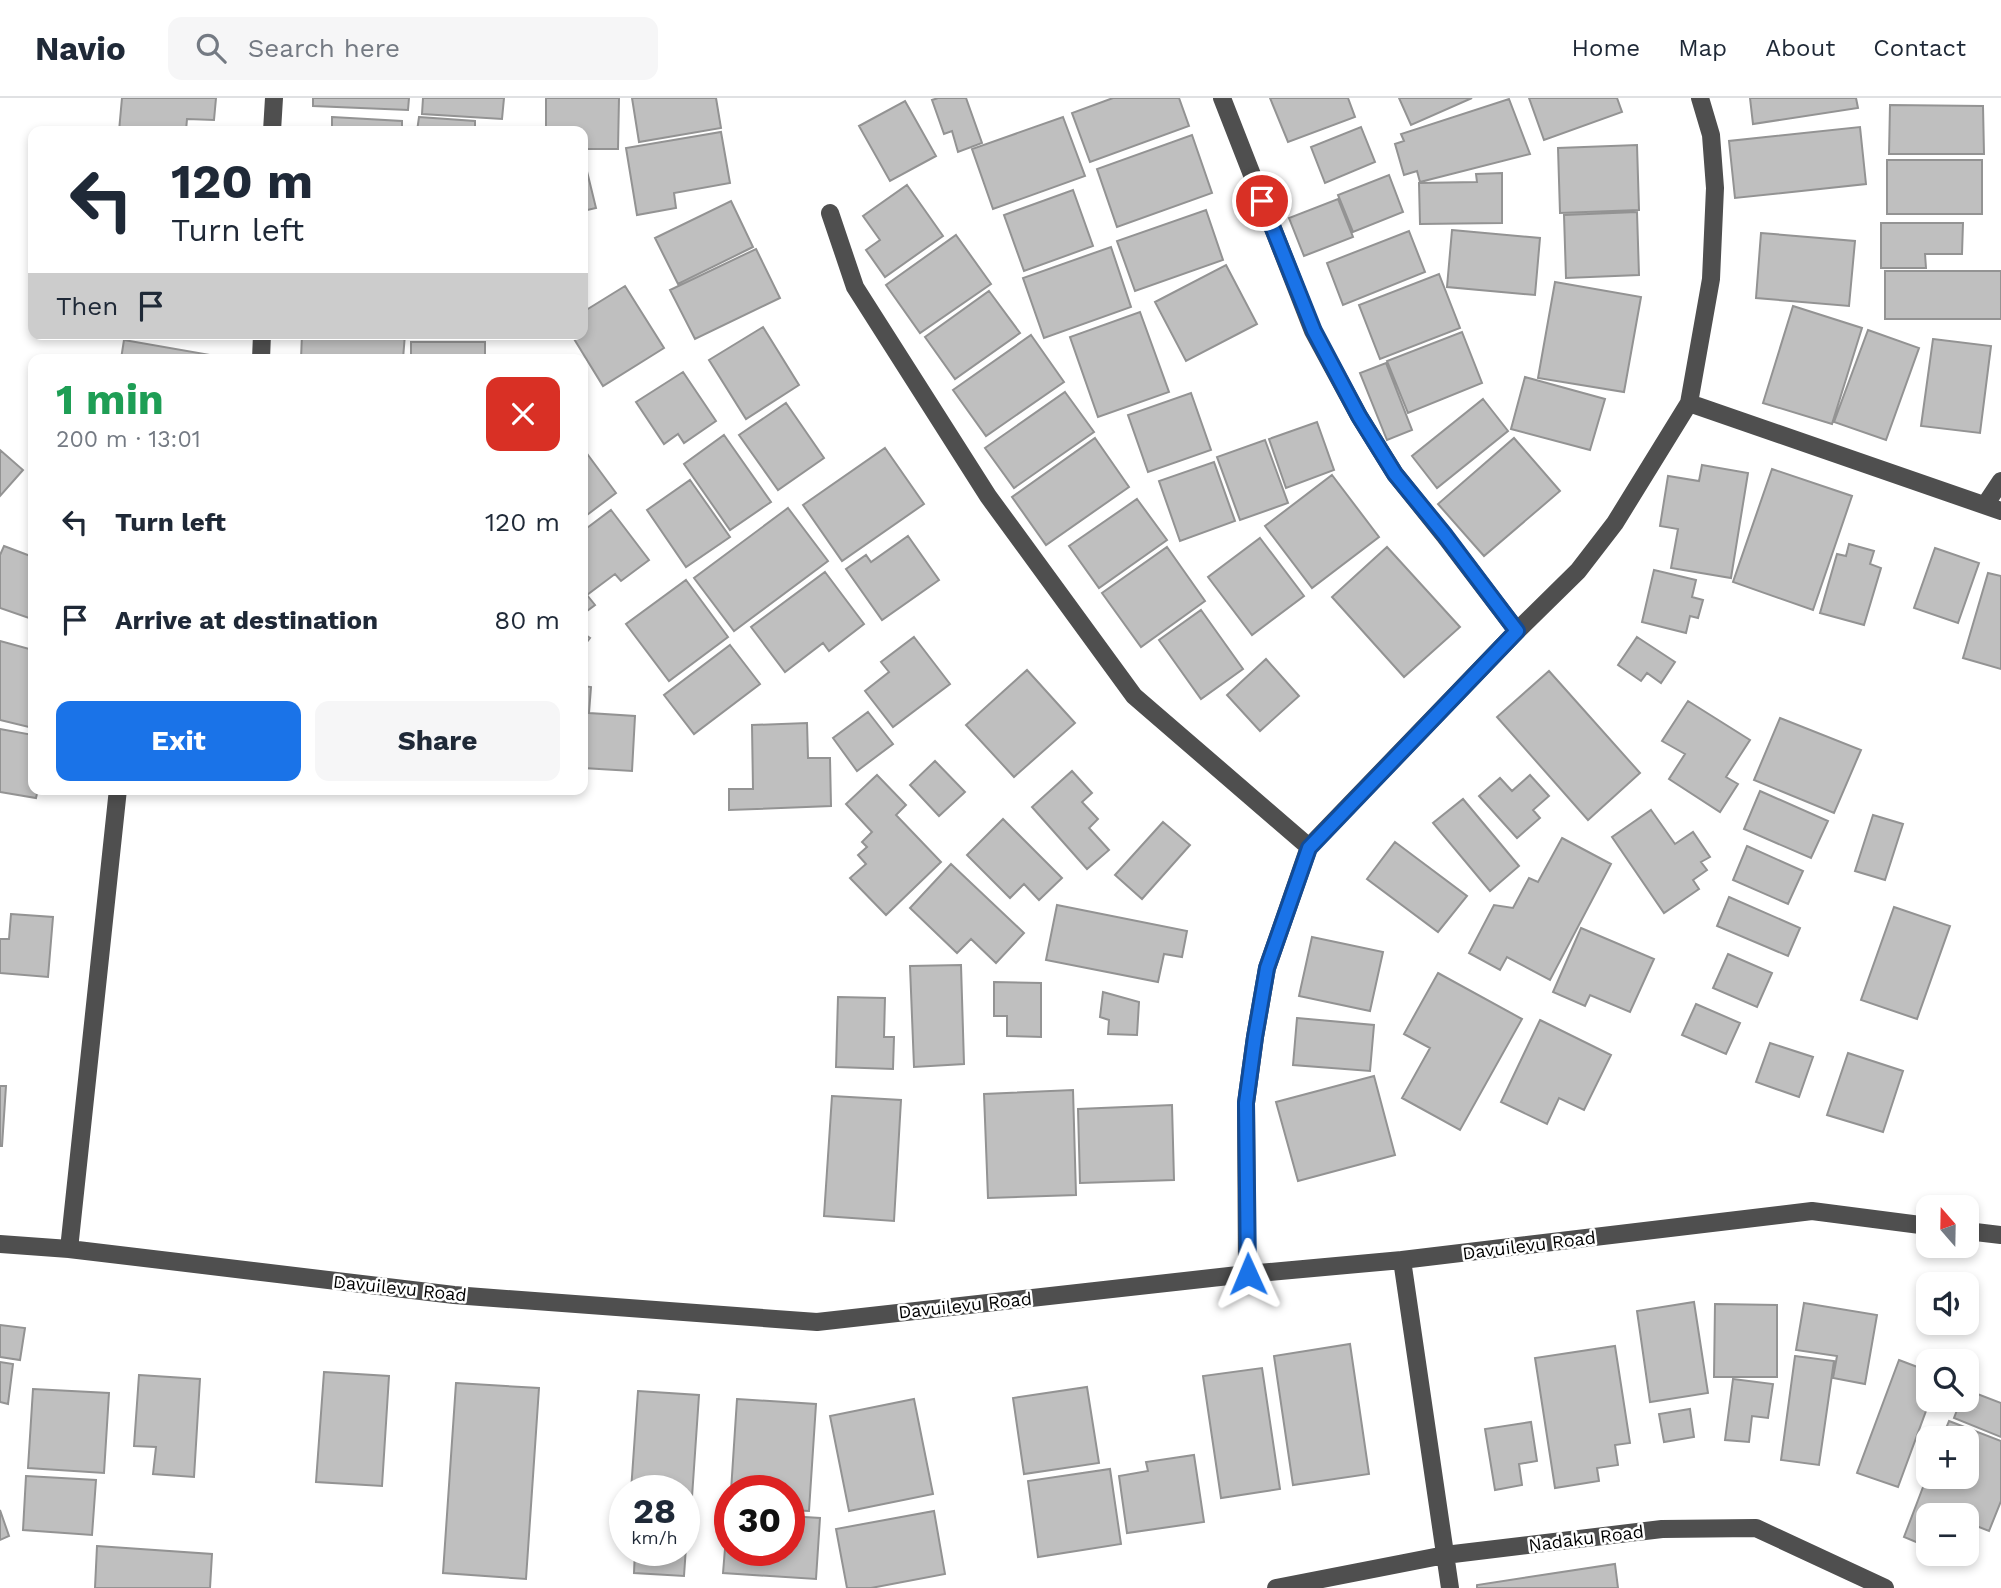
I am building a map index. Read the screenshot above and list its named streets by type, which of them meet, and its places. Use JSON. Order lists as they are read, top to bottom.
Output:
{
  "streets": {
    "street": ["Davuilevu Road", "Nadaku Road"]
  },
  "north": "top",
  "page": {
    "header": "Navio",
    "search": "Search here",
    "nav": [
      "Home",
      "Map",
      "About",
      "Contact"
    ],
    "turn": ["120 m", "Turn left"],
    "then": "Then",
    "heading": ["1 min", "200 m · 13:01"],
    "list": [
      {
        "name": "Turn left",
        "value": "120 m"
      },
      {
        "name": "Arrive at destination",
        "value": "80 m"
      }
    ],
    "buttons": ["Exit", "Share"],
    "map_buttons": ["+", "−"],
    "speed": "28 km/h",
    "limit": "30"
  }
}
